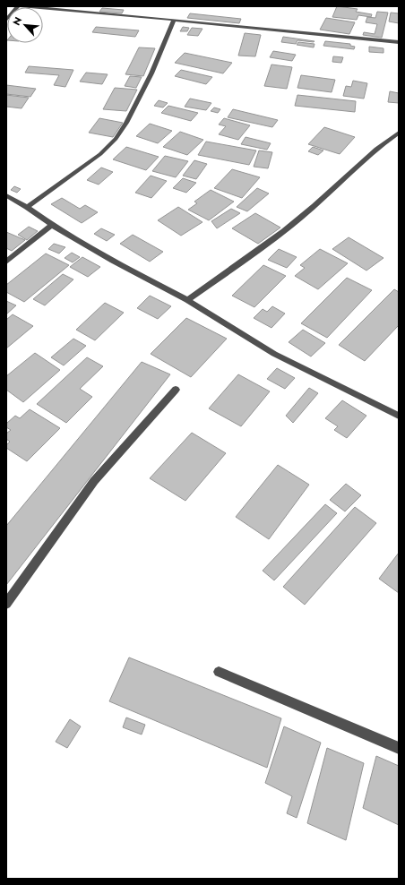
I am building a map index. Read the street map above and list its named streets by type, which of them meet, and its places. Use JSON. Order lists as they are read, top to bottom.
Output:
{
  "north": "top left"
}
